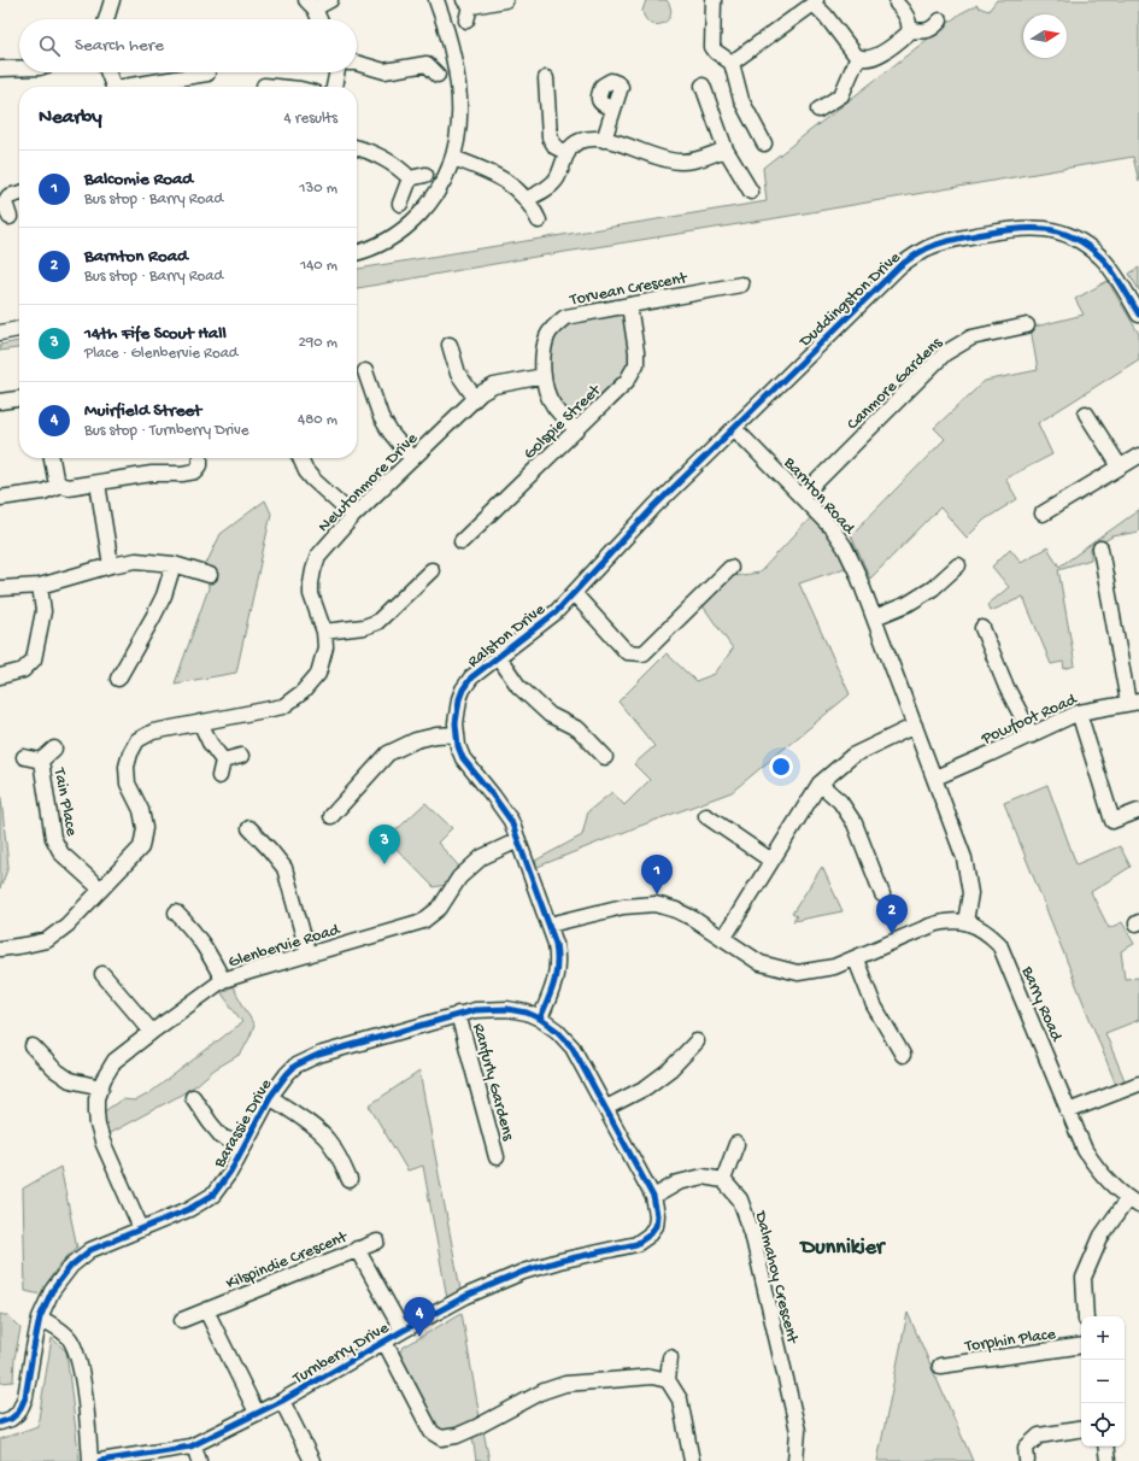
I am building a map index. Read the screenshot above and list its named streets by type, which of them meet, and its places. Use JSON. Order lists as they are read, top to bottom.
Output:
{
  "streets": {
    "street": [
      "Torvean Crescent",
      "Duddingston Drive",
      "Canmore Gardens",
      "Golspie Street",
      "Newtonmore Drive",
      "Barnton Road",
      "Ralston Drive",
      "Powfoot Road",
      "Tain Place",
      "Glenbervie Road",
      "Barry Road",
      "Ranfurly Gardens",
      "Barassie Drive",
      "Kilspindie Crescent",
      "Dalmahoy Crescent",
      "Torphin Place",
      "Turnberry Drive"
    ]
  },
  "crossings": [
    ["Torvean Crescent", "Golspie Street"],
    ["Torvean Crescent", "Newtonmore Drive"],
    ["Duddingston Drive", "Barnton Road"],
    ["Duddingston Drive", "Ralston Drive"],
    ["Canmore Gardens", "Barnton Road"],
    ["Newtonmore Drive", "Tain Place"],
    ["Barnton Road", "Ralston Drive"],
    ["Barnton Road", "Powfoot Road"],
    ["Barnton Road", "Barry Road"],
    ["Ralston Drive", "Glenbervie Road"],
    ["Ralston Drive", "Barry Road"],
    ["Ralston Drive", "Barassie Drive"],
    ["Glenbervie Road", "Barassie Drive"],
    ["Ranfurly Gardens", "Barassie Drive"],
    ["Barassie Drive", "Turnberry Drive"]
  ],
  "districts": ["Dunnikier"],
  "north": "right",
  "page": {
    "search": "Search here",
    "heading": ["Nearby", "4 results"],
    "list": [
      {
        "mark": "1",
        "name": "Balcomie Road",
        "note": "Bus stop · Barry Road",
        "value": "130 m"
      },
      {
        "mark": "2",
        "name": "Barnton Road",
        "note": "Bus stop · Barry Road",
        "value": "140 m"
      },
      {
        "mark": "3",
        "name": "14th Fife Scout Hall",
        "note": "Place · Glenbervie Road",
        "value": "290 m"
      },
      {
        "mark": "4",
        "name": "Muirfield Street",
        "note": "Bus stop · Turnberry Drive",
        "value": "480 m"
      }
    ],
    "pins": [
      "3",
      "1",
      "2",
      "4"
    ],
    "map_buttons": ["+", "−"]
  }
}
